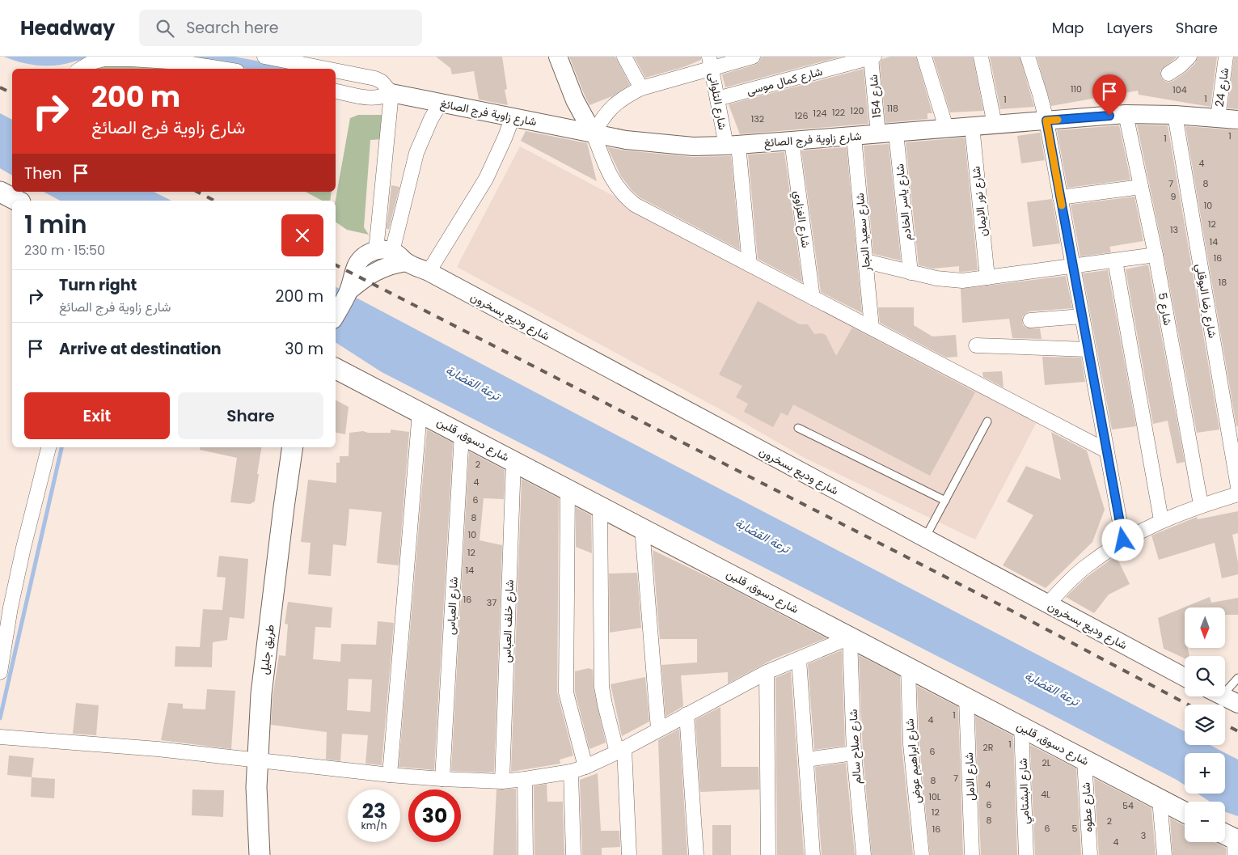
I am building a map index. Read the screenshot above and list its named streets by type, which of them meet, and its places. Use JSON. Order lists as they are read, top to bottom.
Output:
{
  "streets": {
    "main road": ["شارع دسوق, قلين", "طريق جليل"],
    "street": [
      "شارع كمال موسى",
      "شارع 24",
      "شارع 154",
      "شارع التلوانى",
      "شارع زاوية فرج الصائغ",
      "شارع نور الايمان",
      "شارع ياسر الخادم",
      "شارع الغزاوي",
      "شارع سعيد النجار",
      "شارع رضا البوقلي",
      "شارع 5",
      "شارع وديع بسخرون",
      "شارع العباس",
      "شارع خلف العباس",
      "شارع صلاح سالم",
      "شارع ابراهيم عوض",
      "شارع الامل",
      "شارع البشتامي",
      "شارع عطوه"
    ]
  },
  "crossings": [
    ["شارع كمال موسى", "شارع 154"],
    ["شارع كمال موسى", "شارع التلوانى"],
    ["شارع 24", "شارع زاوية فرج الصائغ"],
    ["شارع 154", "شارع زاوية فرج الصائغ"],
    ["شارع التلوانى", "شارع زاوية فرج الصائغ"],
    ["شارع زاوية فرج الصائغ", "شارع نور الايمان"],
    ["شارع زاوية فرج الصائغ", "شارع ياسر الخادم"],
    ["شارع زاوية فرج الصائغ", "شارع الغزاوي"],
    ["شارع زاوية فرج الصائغ", "شارع سعيد النجار"],
    ["شارع زاوية فرج الصائغ", "شارع رضا البوقلي"],
    ["شارع زاوية فرج الصائغ", "شارع 5"],
    ["شارع دسوق, قلين", "شارع العباس"],
    ["شارع دسوق, قلين", "شارع خلف العباس"],
    ["شارع دسوق, قلين", "شارع صلاح سالم"],
    ["شارع دسوق, قلين", "شارع ابراهيم عوض"],
    ["شارع دسوق, قلين", "شارع الامل"],
    ["شارع دسوق, قلين", "شارع البشتامي"],
    ["شارع دسوق, قلين", "شارع عطوه"]
  ],
  "water": ["ترعة القضابة"],
  "house_numbers": [
    "110",
    "104",
    "1",
    "1",
    "118",
    "120",
    "122",
    "124",
    "126",
    "132",
    "1",
    "1",
    "4",
    "7",
    "8",
    "9",
    "10",
    "12",
    "13",
    "14",
    "16",
    "18",
    "2",
    "4",
    "6",
    "8",
    "10",
    "12",
    "14",
    "16",
    "37",
    "1",
    "4",
    "1",
    "2R",
    "6",
    "2L",
    "7",
    "8",
    "4",
    "4L",
    "10L",
    "6",
    "54",
    "12",
    "8",
    "2",
    "6",
    "5",
    "16",
    "3",
    "4"
  ],
  "north": "bottom",
  "page": {
    "header": "Headway",
    "search": "Search here",
    "nav": ["Map", "Layers", "Share"],
    "turn": ["200 m", "شارع زاوية فرج الصائغ"],
    "then": "Then",
    "heading": ["1 min", "230 m · 15:50"],
    "list": [
      {
        "name": "Turn right",
        "note": "شارع زاوية فرج الصائغ",
        "value": "200 m"
      },
      {
        "name": "Arrive at destination",
        "value": "30 m"
      }
    ],
    "buttons": ["Exit", "Share"],
    "map_buttons": ["+", "−"],
    "speed": "23 km/h",
    "limit": "30"
  }
}
